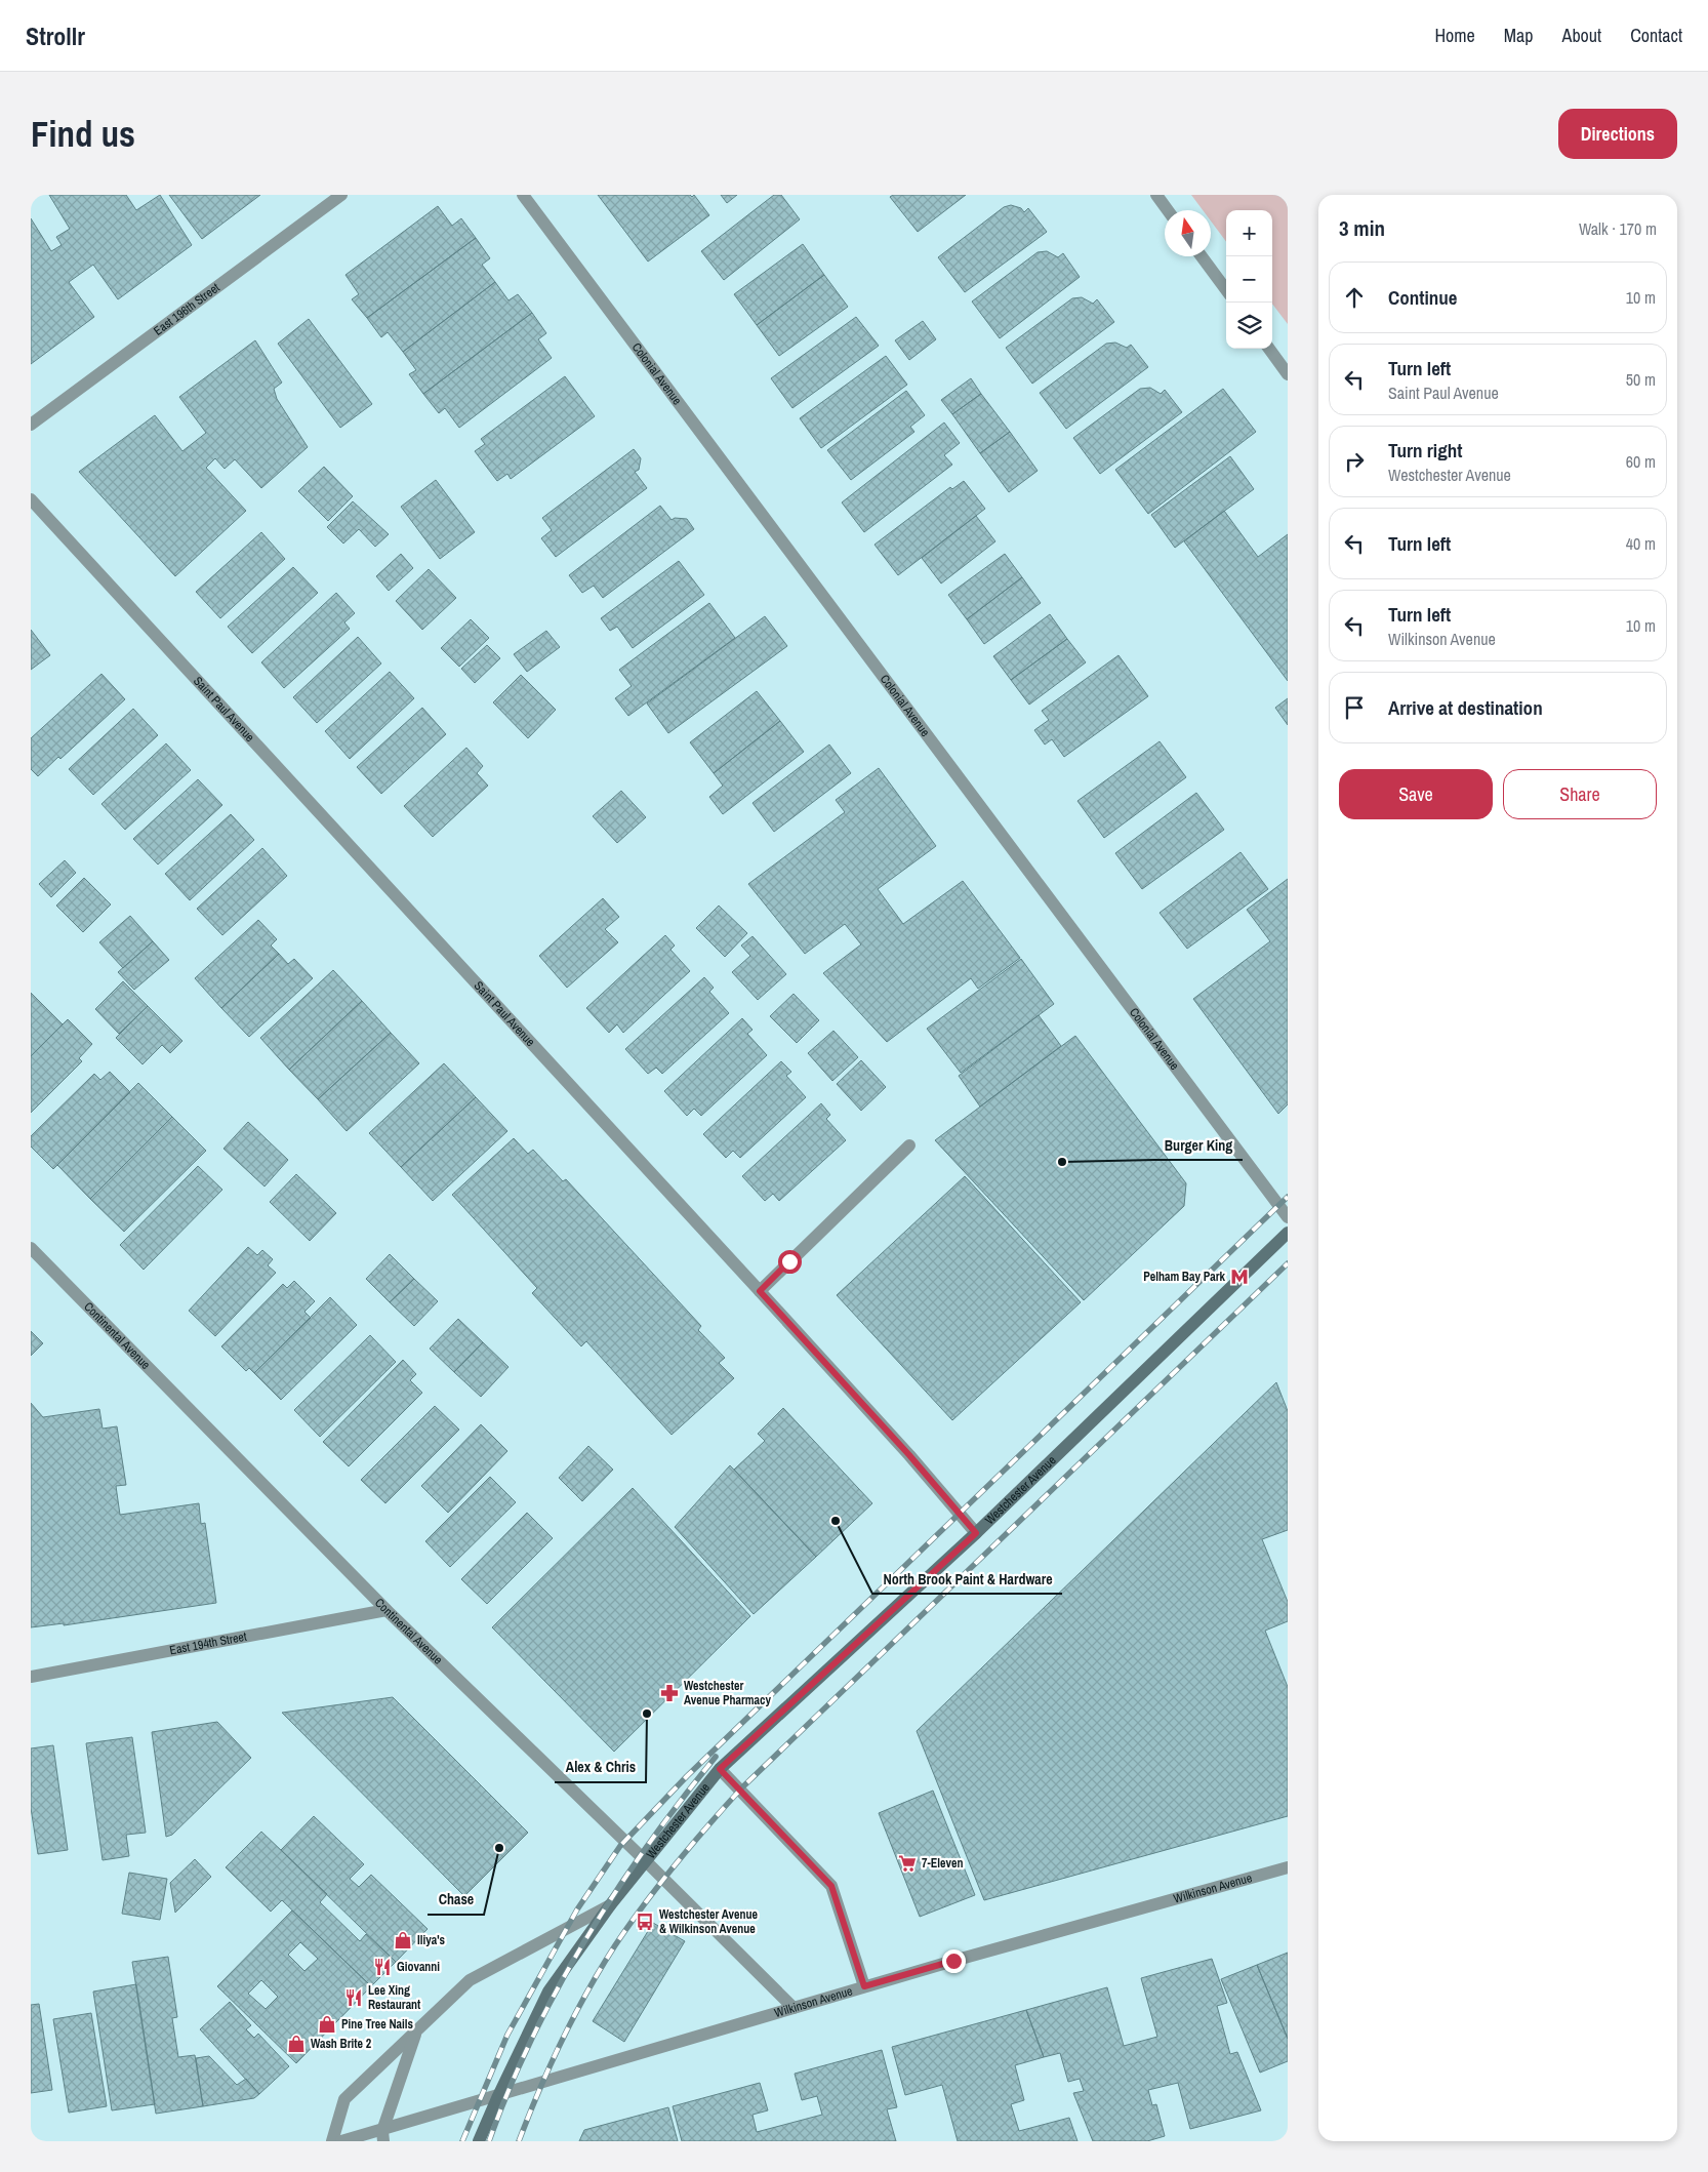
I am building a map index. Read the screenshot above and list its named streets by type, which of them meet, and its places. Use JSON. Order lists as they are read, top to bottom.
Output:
{
  "streets": {
    "main road": ["Westchester Avenue"],
    "street": [
      "East 196th Street",
      "Colonial Avenue",
      "Saint Paul Avenue",
      "Continental Avenue",
      "East 194th Street",
      "Wilkinson Avenue"
    ]
  },
  "crossings": [
    ["Saint Paul Avenue", "Westchester Avenue"],
    ["Continental Avenue", "Westchester Avenue"],
    ["Continental Avenue", "East 194th Street"],
    ["Continental Avenue", "Wilkinson Avenue"],
    ["Westchester Avenue", "Wilkinson Avenue"]
  ],
  "places": {
    "other": [
      "Burger King",
      "North Brook Paint & Hardware",
      "Alex & Chris",
      "Chase"
    ],
    "metro station": ["Pelham Bay Park"],
    "pharmacy": ["Westchester Avenue Pharmacy"],
    "supermarket": ["7-Eleven"],
    "bus stop": ["Westchester Avenue & Wilkinson Avenue"],
    "shop": ["Iliya's", "Pine Tree Nails", "Wash Brite 2"],
    "restaurant": ["Giovanni", "Lee Xing Restaurant"]
  },
  "north": "top",
  "page": {
    "header": "Strollr",
    "nav": [
      "Home",
      "Map",
      "About",
      "Contact"
    ],
    "buttons": [
      "Directions",
      ["Save", "Share"]
    ],
    "title": "Find us",
    "heading": ["3 min", "Walk · 170 m"],
    "map_buttons": ["+", "−"],
    "list": [
      ["Continue", "10 m"],
      ["Turn left", "Saint Paul Avenue", "50 m"],
      ["Turn right", "Westchester Avenue", "60 m"],
      ["Turn left", "40 m"],
      ["Turn left", "Wilkinson Avenue", "10 m"],
      "Arrive at destination"
    ]
  }
}
